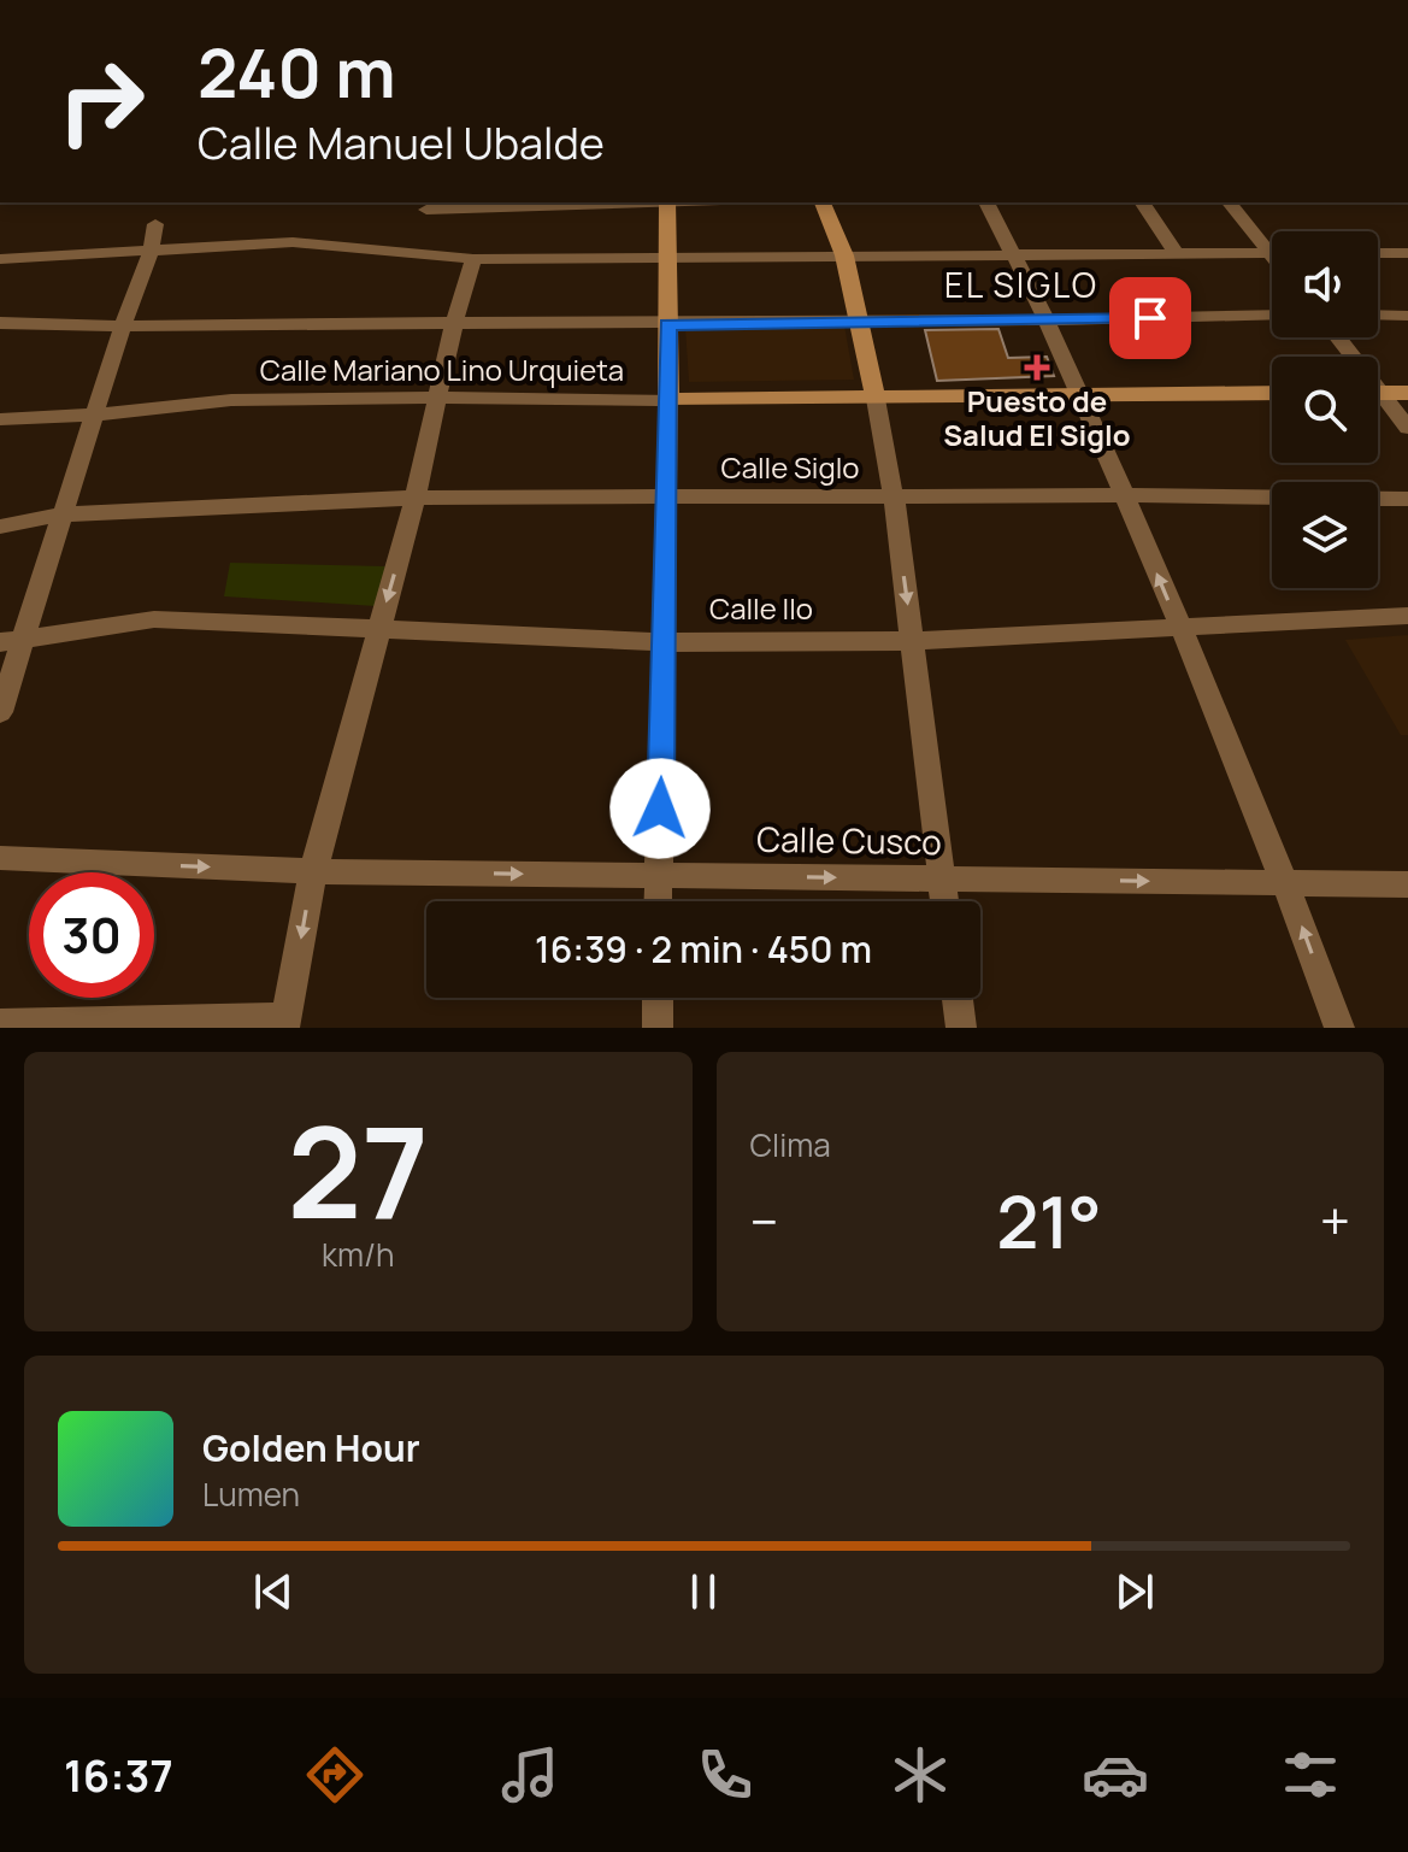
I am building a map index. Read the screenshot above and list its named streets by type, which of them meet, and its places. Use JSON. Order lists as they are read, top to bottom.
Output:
{
  "streets": {
    "main road": ["Calle Mariano Lino Urquieta"],
    "street": ["Calle Siglo", "Calle Ilo", "Calle Cusco"]
  },
  "one_way": ["Calle Cusco"],
  "districts": ["EL SIGLO"],
  "places": {
    "health": ["Puesto de Salud El Siglo"]
  },
  "page": {
    "turn": ["240 m", "Calle Manuel Ubalde"],
    "limit": "30",
    "trip": "16:39 · 2 min · 450 m",
    "tile": [
      ["27", "km/h"],
      "Clima"
    ],
    "heat": ["−", "21°", "+"],
    "song": ["Golden Hour", "Lumen"],
    "tabs": "16:37"
  }
}
